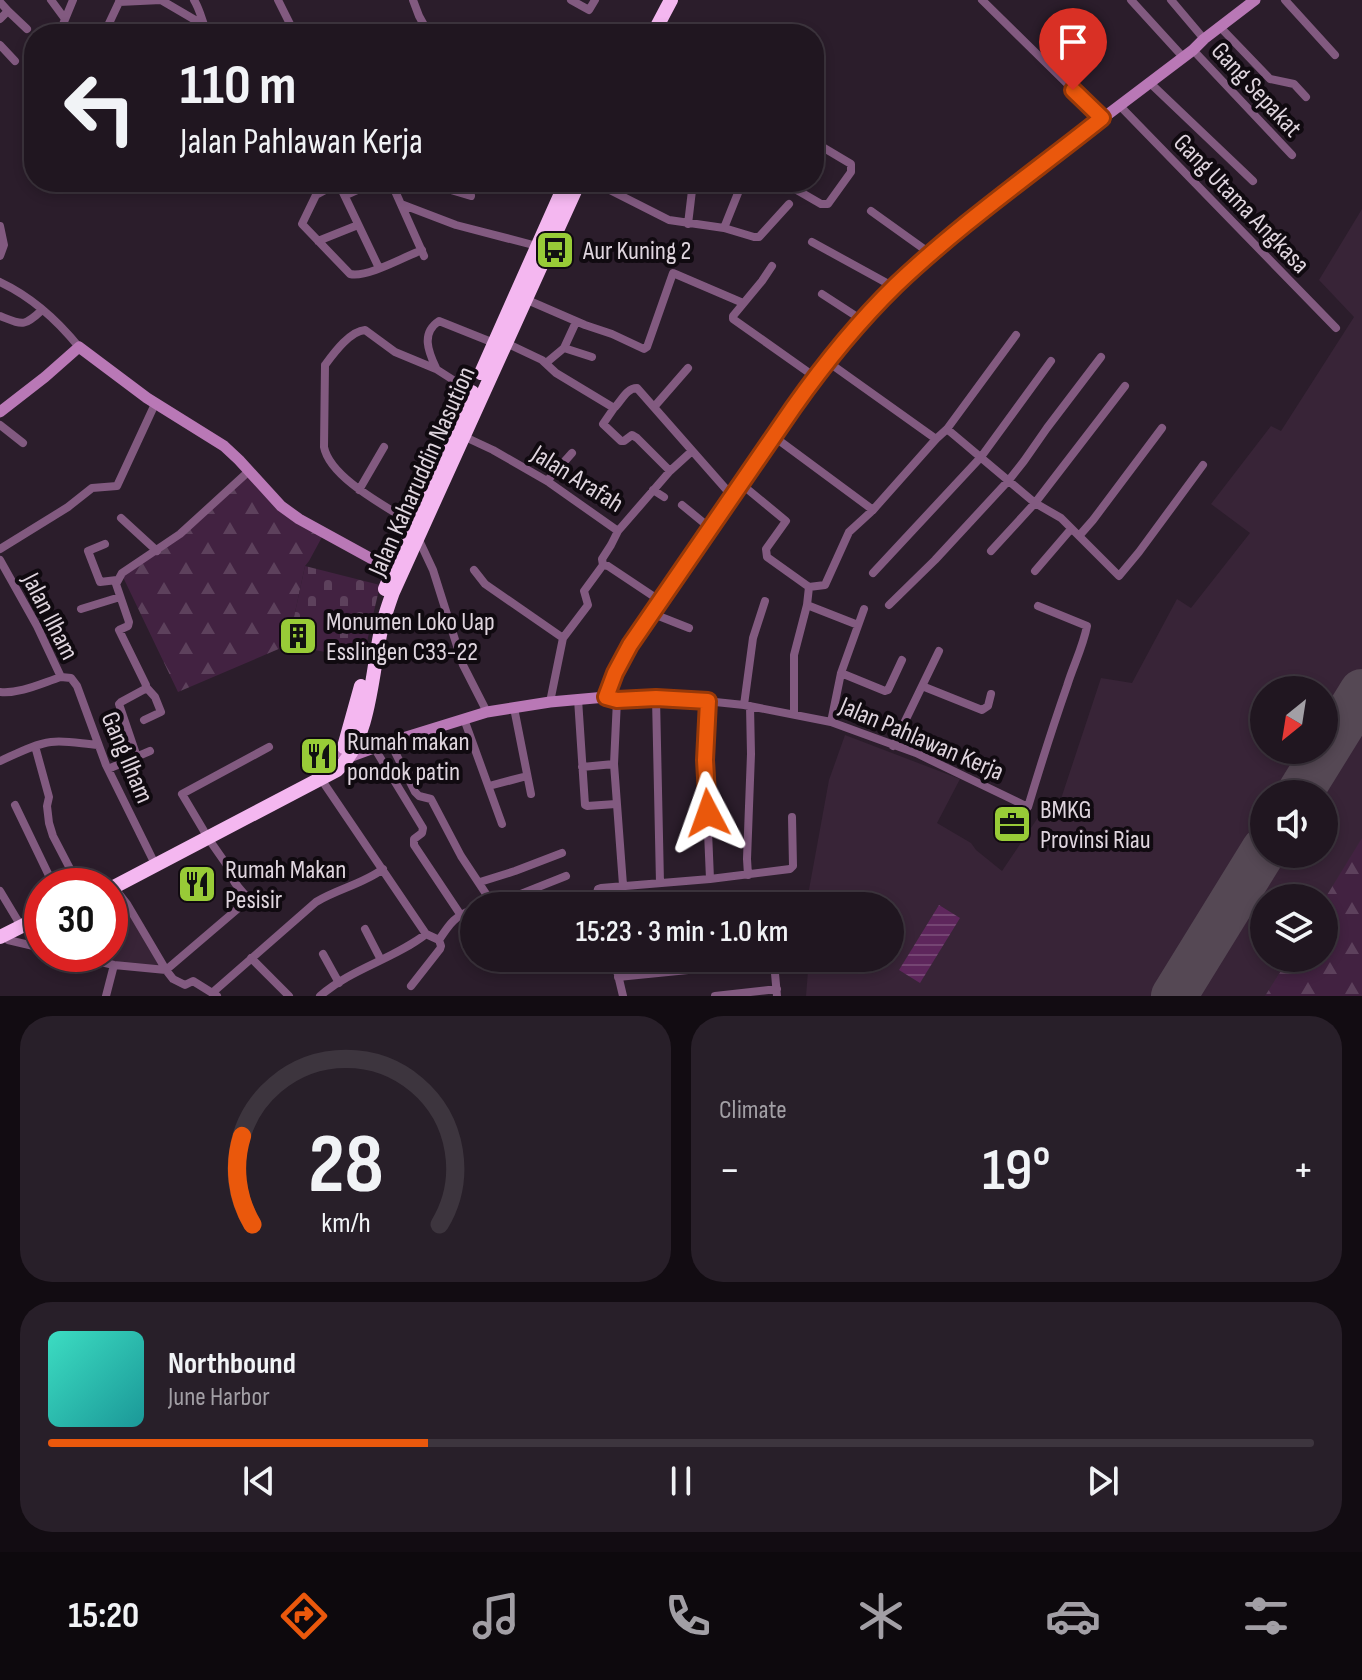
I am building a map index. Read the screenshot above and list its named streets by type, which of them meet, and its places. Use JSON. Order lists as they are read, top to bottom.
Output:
{
  "streets": {
    "highway": ["Jalan Kaharuddin Nasution"],
    "street": [
      "Gang Sepakat",
      "Gang Utama Angkasa",
      "Jalan Arafah",
      "Jalan Ilham",
      "Jalan Pahlawan Kerja",
      "Gang Ilham"
    ]
  },
  "crossings": [
    ["Jalan Kaharuddin Nasution", "Jalan Arafah"],
    ["Jalan Kaharuddin Nasution", "Jalan Pahlawan Kerja"],
    ["Jalan Ilham", "Gang Ilham"]
  ],
  "places": {
    "bus stop": ["Aur Kuning 2"],
    "building": ["Monumen Loko Uap Esslingen C33-22"],
    "restaurant": ["Rumah makan pondok patin", "Rumah Makan Pesisir"],
    "office": ["BMKG Provinsi Riau"]
  },
  "north": "bottom left",
  "page": {
    "turn": ["110 m", "Jalan Pahlawan Kerja"],
    "limit": "30",
    "trip": "15:23 · 3 min · 1.0 km",
    "tile": "Climate",
    "heat": ["−", "19°", "+"],
    "song": ["Northbound", "June Harbor"],
    "tabs": "15:20",
    "gauge": ["28", "km/h"]
  }
}
